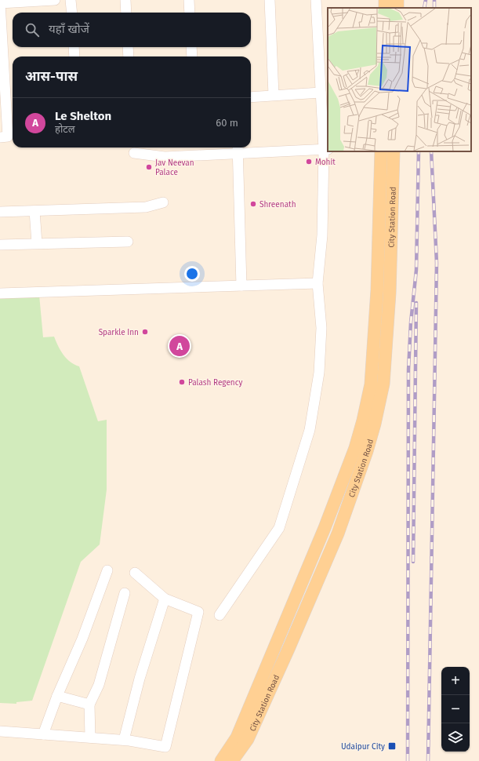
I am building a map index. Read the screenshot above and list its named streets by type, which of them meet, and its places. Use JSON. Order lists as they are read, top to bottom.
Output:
{
  "streets": {
    "main road": ["City Station Road"]
  },
  "places": {
    "other": [
      "Mohit",
      "Jav Neevan Palace",
      "Shreenath",
      "Sparkle Inn",
      "Palash Regency"
    ],
    "transit": ["Udaipur City"]
  },
  "page": {
    "search": "यहाँ खोजें",
    "heading": "आस-पास",
    "list": [
      {
        "mark": "A",
        "name": "Le Shelton",
        "note": "होटल",
        "value": "60 m"
      }
    ],
    "pins": "A",
    "map_buttons": ["+", "−"]
  }
}
